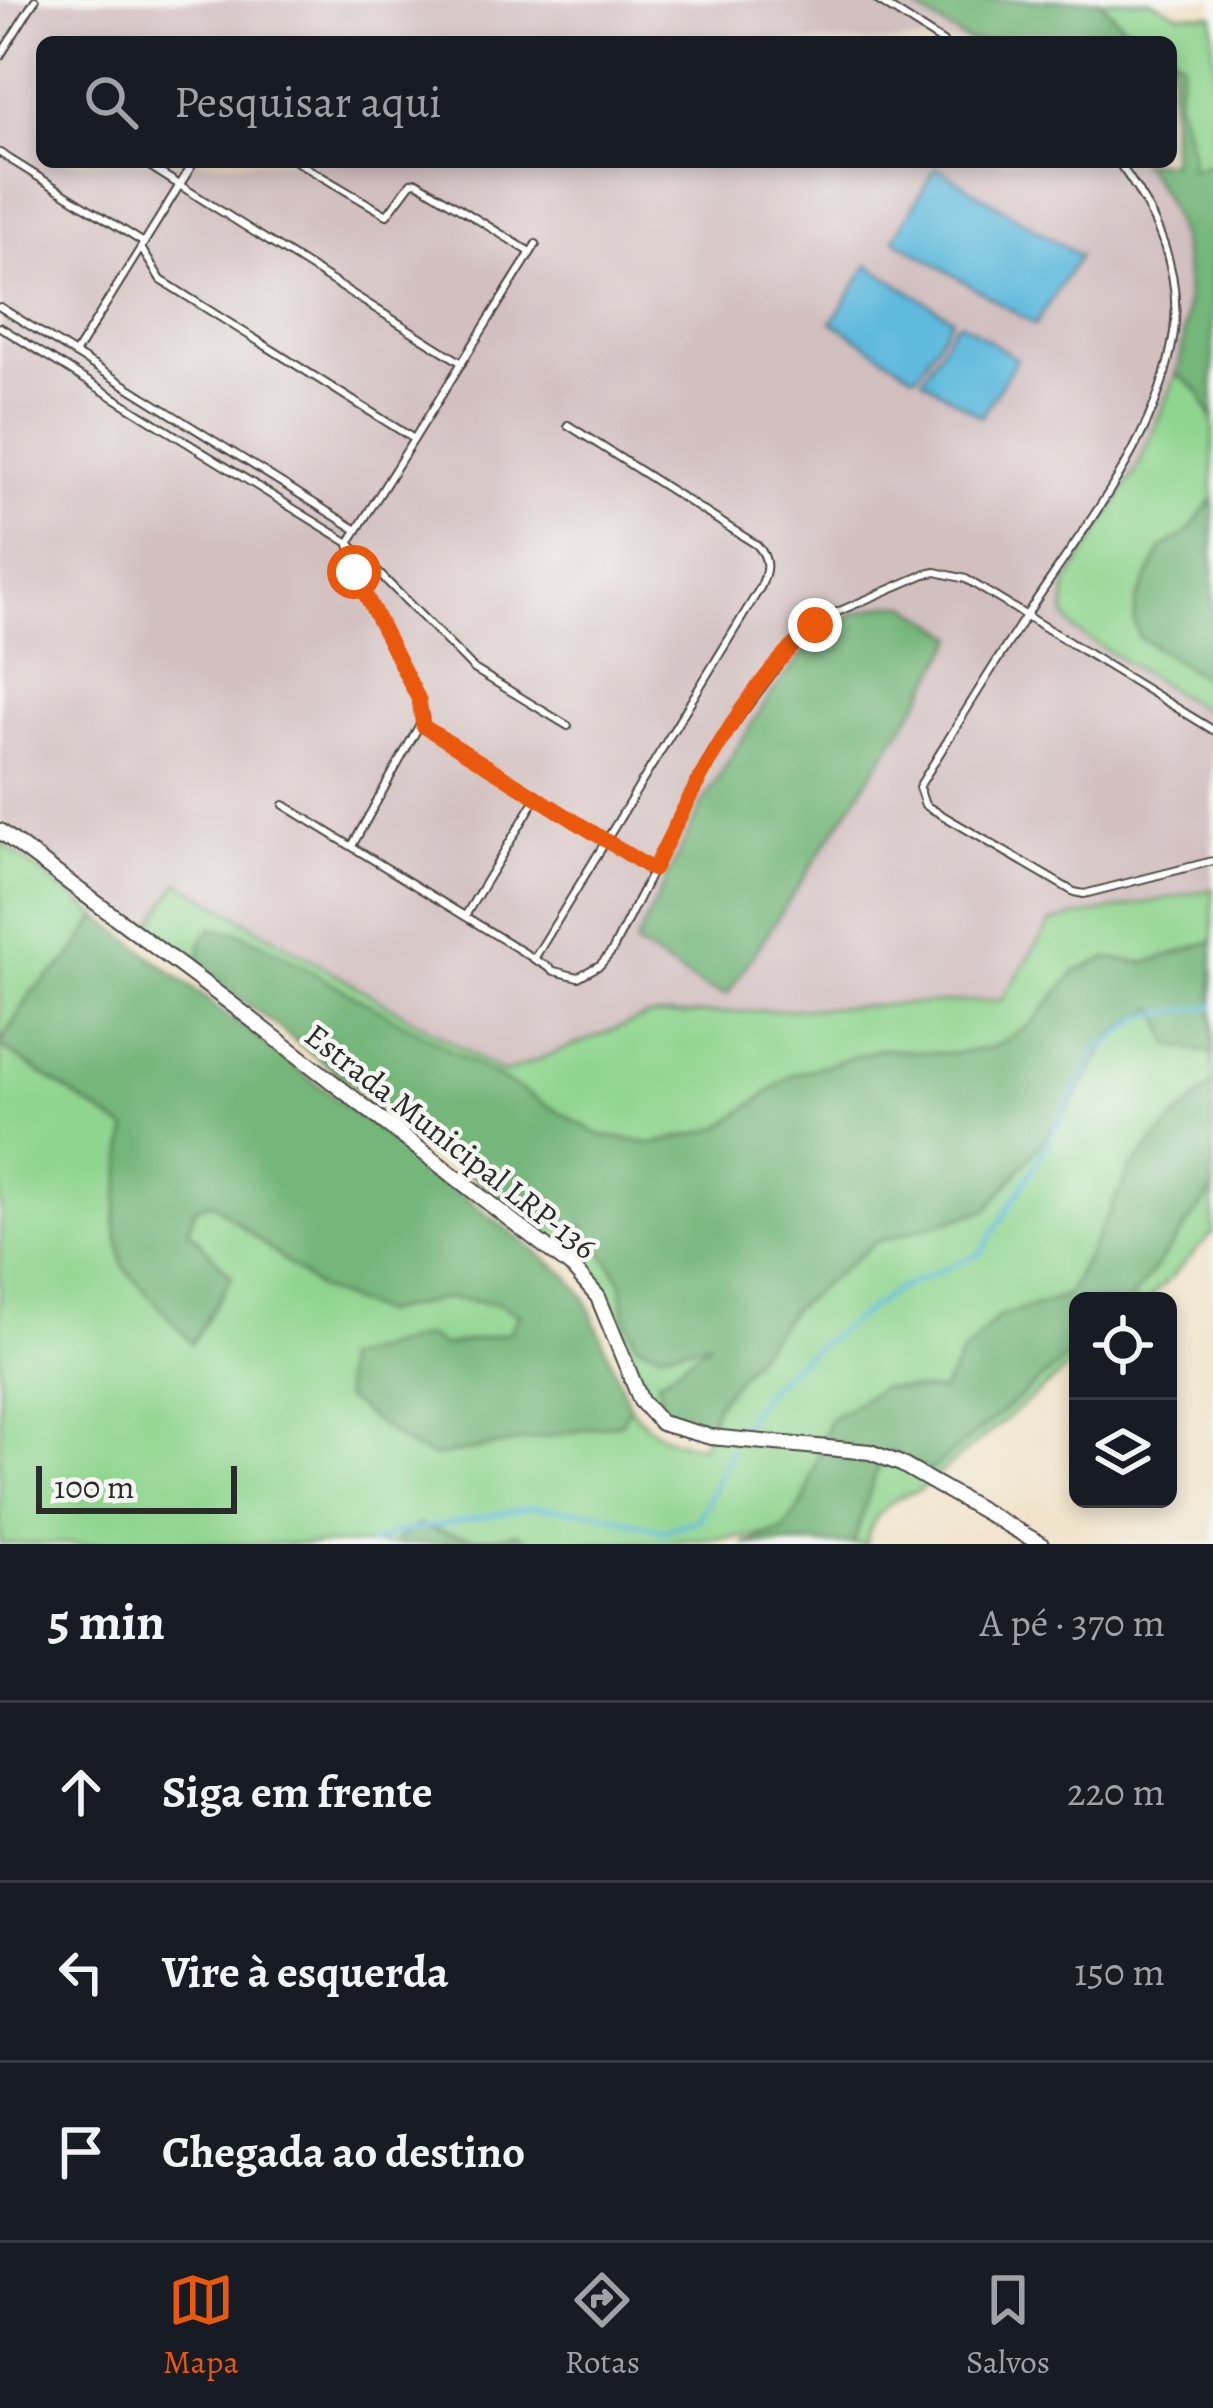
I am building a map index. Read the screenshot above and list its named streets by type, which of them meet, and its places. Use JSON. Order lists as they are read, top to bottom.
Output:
{
  "streets": {
    "street": ["Estrada Municipal LRP-136"]
  },
  "scale_bar": "100 m",
  "page": {
    "search": "Pesquisar aqui",
    "scale": "100 m",
    "heading": ["5 min", "A pé · 370 m"],
    "list": [
      ["Siga em frente", "220 m"],
      ["Vire à esquerda", "150 m"],
      "Chegada ao destino"
    ],
    "nav": ["Mapa", "Rotas", "Salvos"]
  }
}
